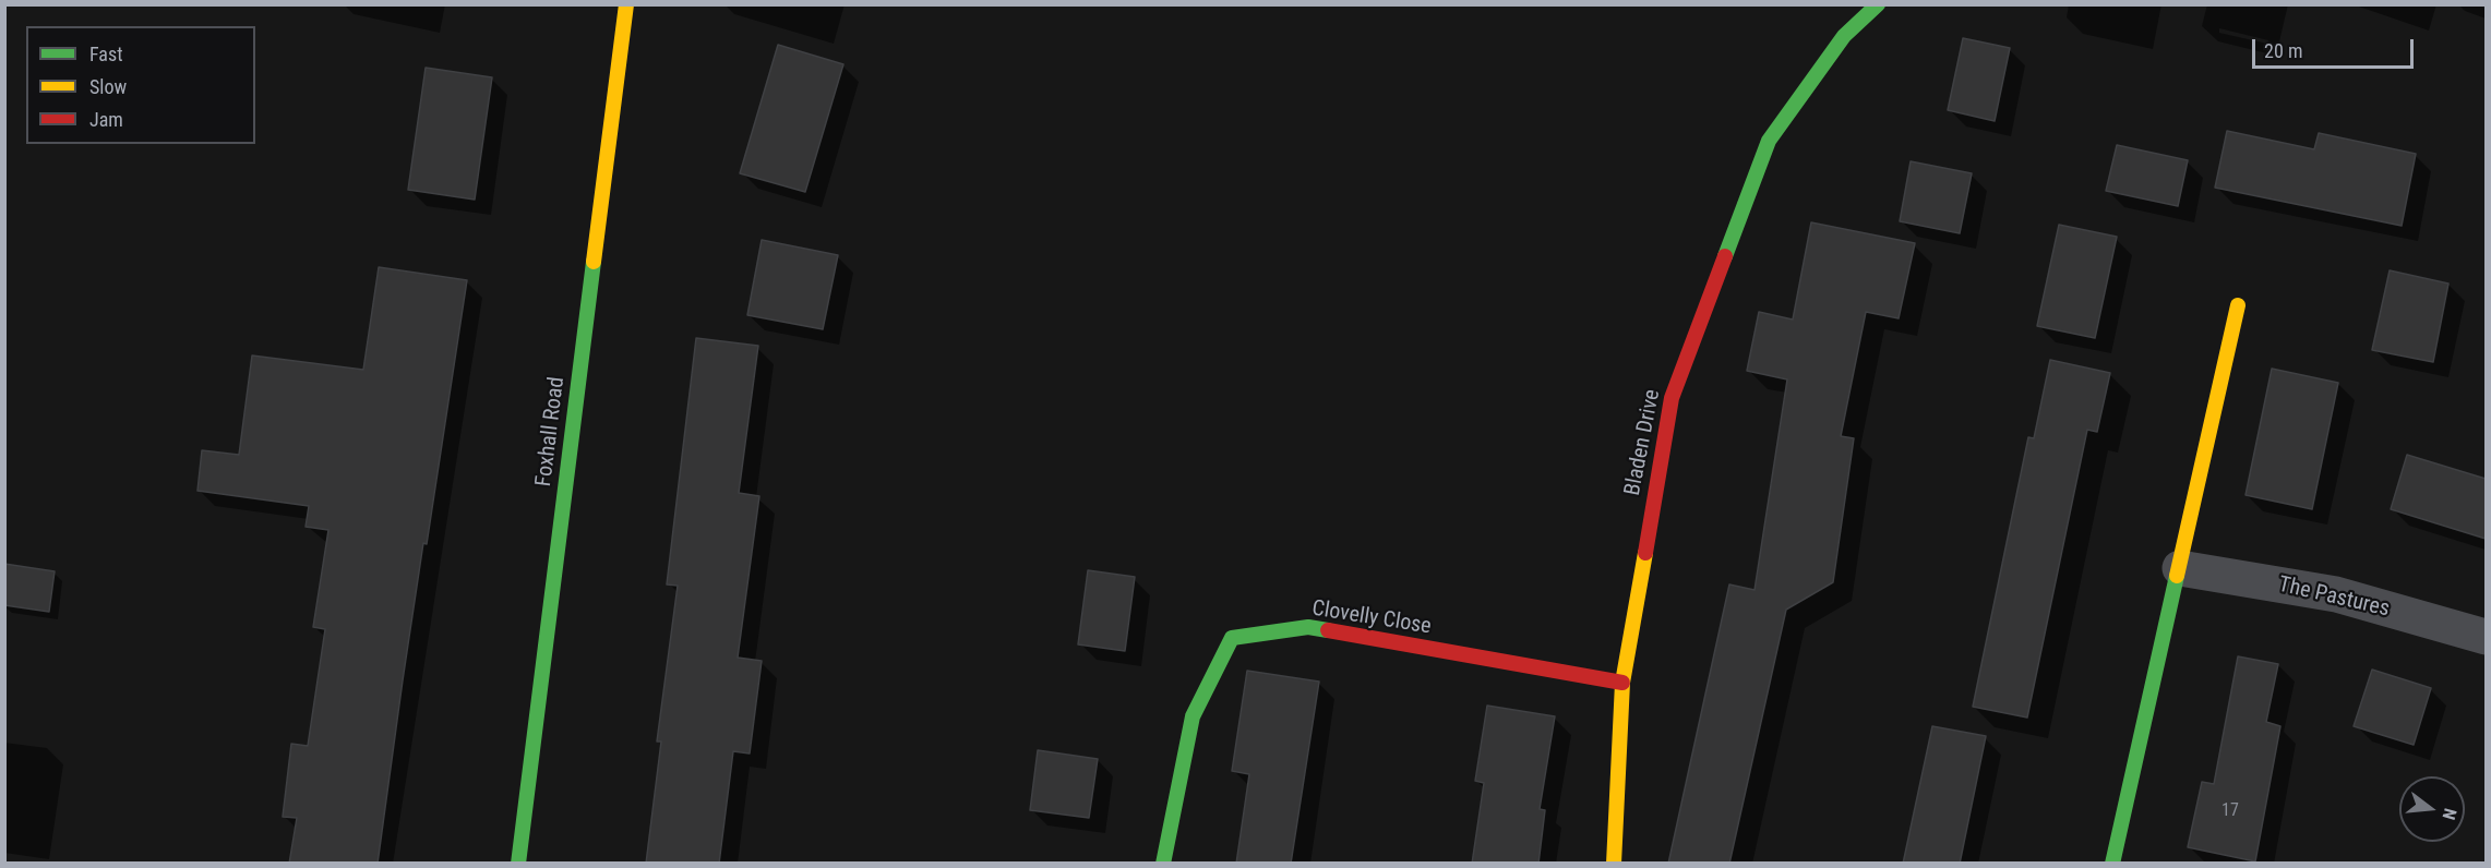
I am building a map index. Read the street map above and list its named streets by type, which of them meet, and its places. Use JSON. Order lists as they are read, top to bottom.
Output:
{
  "streets": {
    "street": [
      "Foxhall Road",
      "Bladen Drive",
      "The Pastures",
      "Clovelly Close"
    ]
  },
  "crossings": [
    ["Bladen Drive", "Clovelly Close"]
  ],
  "house_numbers": ["17"],
  "legend": ["Fast", "Slow", "Jam"],
  "scale_bar": "20 m",
  "north": "right"
}
